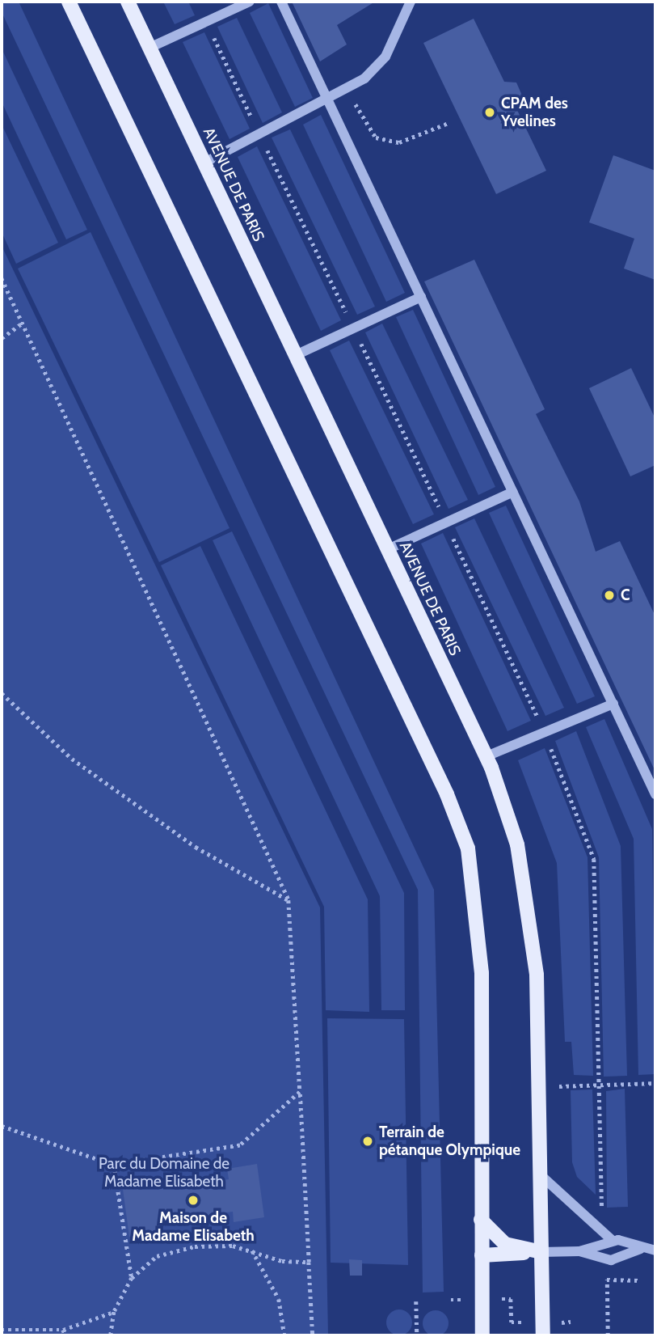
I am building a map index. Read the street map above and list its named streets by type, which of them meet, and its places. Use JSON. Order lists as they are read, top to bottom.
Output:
{
  "streets": {
    "main road": ["AVENUE DE PARIS"]
  },
  "parks": ["Parc du Domaine de Madame Elisabeth"],
  "places": [
    "CPAM des Yvelines",
    "C",
    "Terrain de pétanque Olympique",
    "Maison de Madame Elisabeth"
  ]
}
